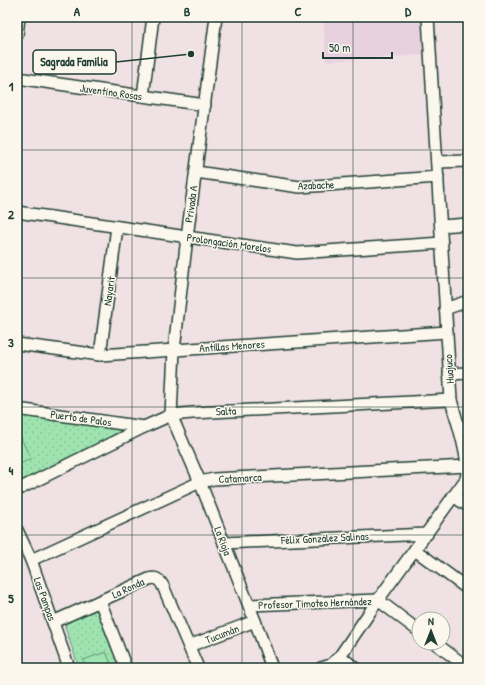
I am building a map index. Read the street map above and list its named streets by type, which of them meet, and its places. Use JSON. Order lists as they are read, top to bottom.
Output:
{
  "streets": {
    "street": [
      "Juventino Rosas",
      "Azabache",
      "Privada A",
      "Prolongación Morelos",
      "Nayarit",
      "Antillas Menores",
      "Huajuco",
      "Salta",
      "Puerto de Palos",
      "Catamarca",
      "Félix González Salinas",
      "La Rioja",
      "La Ronda",
      "Las Pampas",
      "Profesor Timoteo Hernández",
      "Tucumán"
    ]
  },
  "crossings": [
    ["Juventino Rosas", "Privada A"],
    ["Azabache", "Privada A"],
    ["Azabache", "Huajuco"],
    ["Privada A", "Prolongación Morelos"],
    ["Privada A", "Antillas Menores"],
    ["Privada A", "Salta"],
    ["Privada A", "La Rioja"],
    ["Prolongación Morelos", "Nayarit"],
    ["Prolongación Morelos", "Huajuco"],
    ["Nayarit", "Antillas Menores"],
    ["Antillas Menores", "Huajuco"],
    ["Huajuco", "Salta"],
    ["Huajuco", "Catamarca"],
    ["Huajuco", "Félix González Salinas"],
    ["Huajuco", "Profesor Timoteo Hernández"],
    ["Salta", "Puerto de Palos"],
    ["Salta", "La Rioja"],
    ["Catamarca", "La Rioja"],
    ["Catamarca", "Las Pampas"],
    ["Félix González Salinas", "La Rioja"],
    ["La Rioja", "Profesor Timoteo Hernández"],
    ["La Rioja", "Tucumán"],
    ["La Ronda", "Las Pampas"],
    ["La Ronda", "Tucumán"]
  ],
  "places": ["Sagrada Familia"],
  "scale_bar": "50 m",
  "north": "top",
  "grid": {
    "columns": [
      "A",
      "B",
      "C",
      "D"
    ],
    "rows": [
      "1",
      "2",
      "3",
      "4",
      "5"
    ]
  }
}
